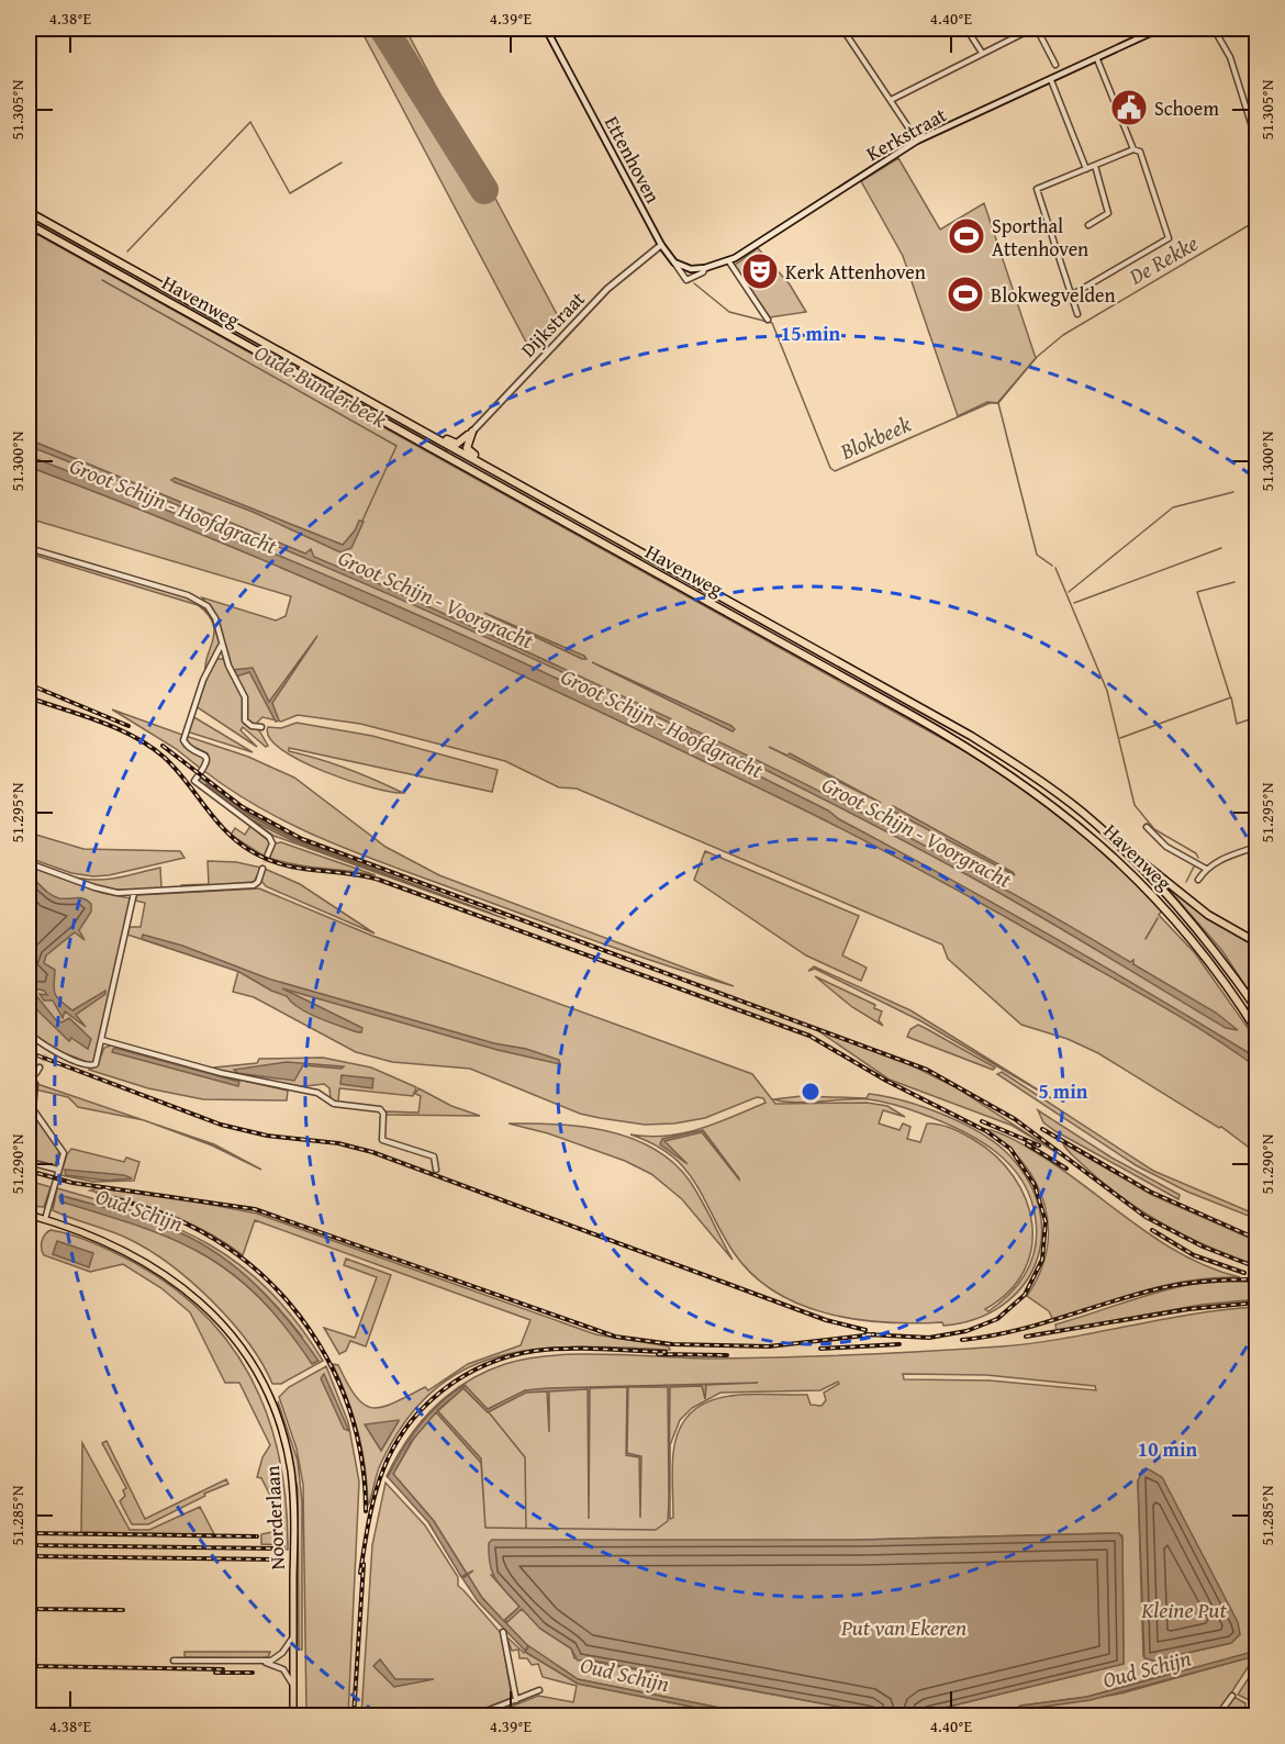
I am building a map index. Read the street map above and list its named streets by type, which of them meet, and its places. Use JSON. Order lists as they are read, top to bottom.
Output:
{
  "streets": {
    "highway": ["Havenweg"],
    "main road": [
      "Kerkstraat",
      "Ettenhoven",
      "Dijkstraat",
      "Noorderlaan"
    ]
  },
  "crossings": [
    ["Kerkstraat", "Ettenhoven"],
    ["Ettenhoven", "Dijkstraat"]
  ],
  "water": [
    "De Rekke",
    "Oude Bunderbeek",
    "Blokbeek",
    "Groot Schijn - Hoofdgracht",
    "Groot Schijn - Voorgracht",
    "Oud Schijn",
    "Kleine Put",
    "Put van Ekeren"
  ],
  "places": {
    "public building": ["Schoem"],
    "sports": ["Sporthal Attenhoven", "Blokwegvelden"],
    "theatre": ["Kerk Attenhoven"]
  },
  "coordinates": [
    "4.38°E",
    "4.39°E",
    "4.40°E",
    "51.305°N",
    "51.300°N",
    "51.295°N",
    "51.290°N",
    "51.285°N"
  ],
  "rings": ["15 min", "5 min", "10 min"]
}
